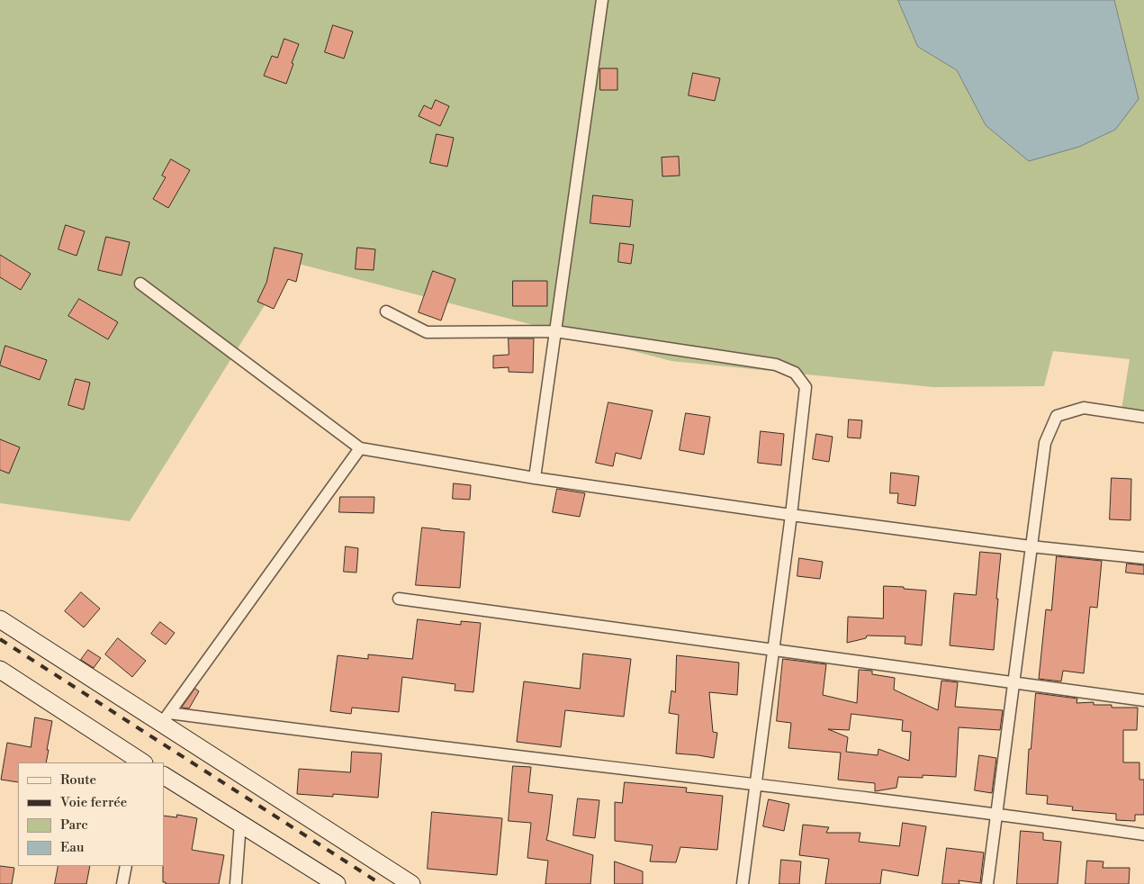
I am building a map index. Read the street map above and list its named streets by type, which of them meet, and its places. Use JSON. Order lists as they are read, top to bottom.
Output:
{
  "legend": [
    "Route",
    "Voie ferrée",
    "Parc",
    "Eau"
  ]
}
